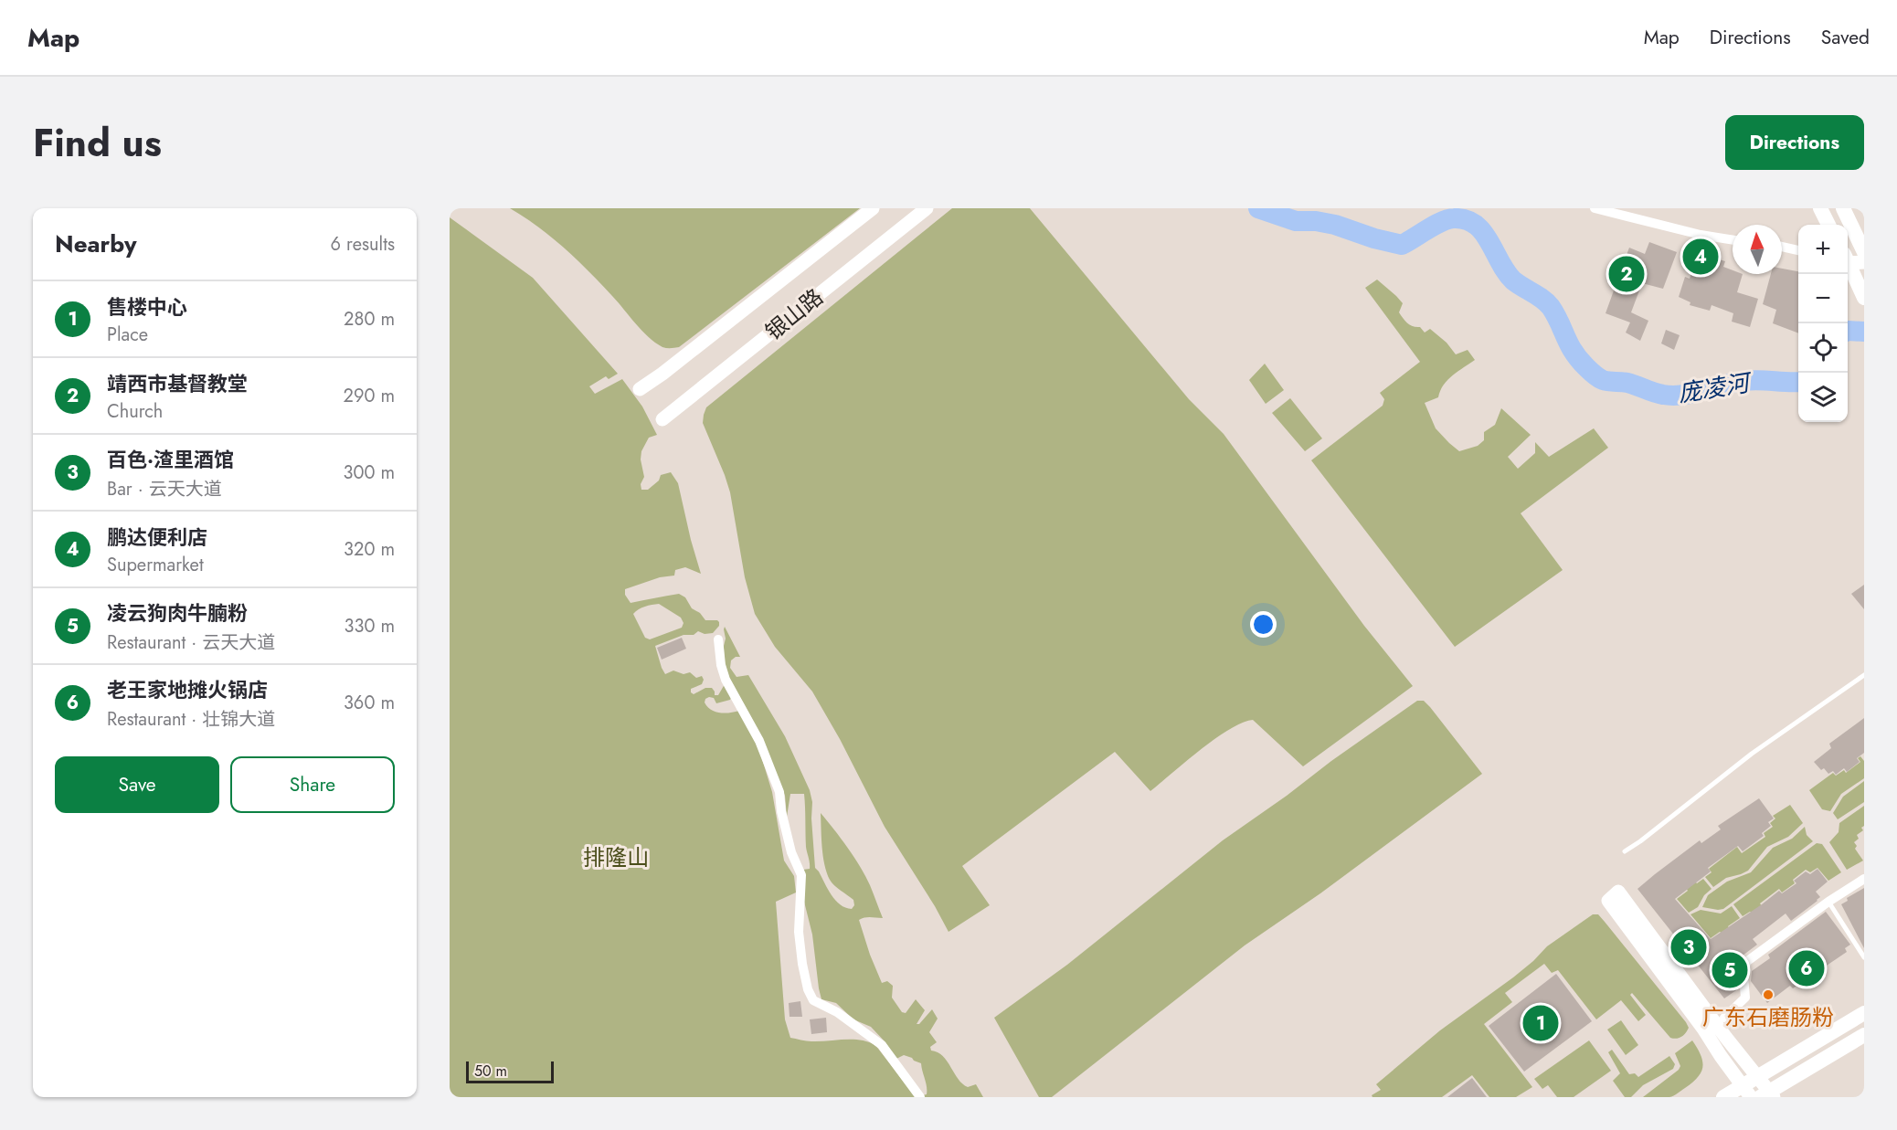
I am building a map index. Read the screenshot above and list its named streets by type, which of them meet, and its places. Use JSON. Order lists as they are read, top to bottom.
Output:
{
  "streets": {
    "main road": ["银山路"]
  },
  "water": ["庞凌河"],
  "parks": ["排隆山"],
  "places": ["广东石磨肠粉"],
  "scale_bar": "50 m",
  "north": "top",
  "page": {
    "header": "Map",
    "nav": ["Map", "Directions", "Saved"],
    "title": "Find us",
    "buttons": [
      "Directions",
      ["Save", "Share"]
    ],
    "heading": ["Nearby", "6 results"],
    "map_buttons": ["+", "−"],
    "pins": [
      "4",
      "2",
      "3",
      "6",
      "5",
      "1"
    ],
    "list": [
      {
        "mark": "1",
        "name": "售楼中心",
        "note": "Place",
        "value": "280 m"
      },
      {
        "mark": "2",
        "name": "靖西市基督教堂",
        "note": "Church",
        "value": "290 m"
      },
      {
        "mark": "3",
        "name": "百色·渣里酒馆",
        "note": "Bar · 云天大道",
        "value": "300 m"
      },
      {
        "mark": "4",
        "name": "鹏达便利店",
        "note": "Supermarket",
        "value": "320 m"
      },
      {
        "mark": "5",
        "name": "凌云狗肉牛腩粉",
        "note": "Restaurant · 云天大道",
        "value": "330 m"
      },
      {
        "mark": "6",
        "name": "老王家地摊火锅店",
        "note": "Restaurant · 壮锦大道",
        "value": "360 m"
      }
    ],
    "scale": "50 m"
  }
}
